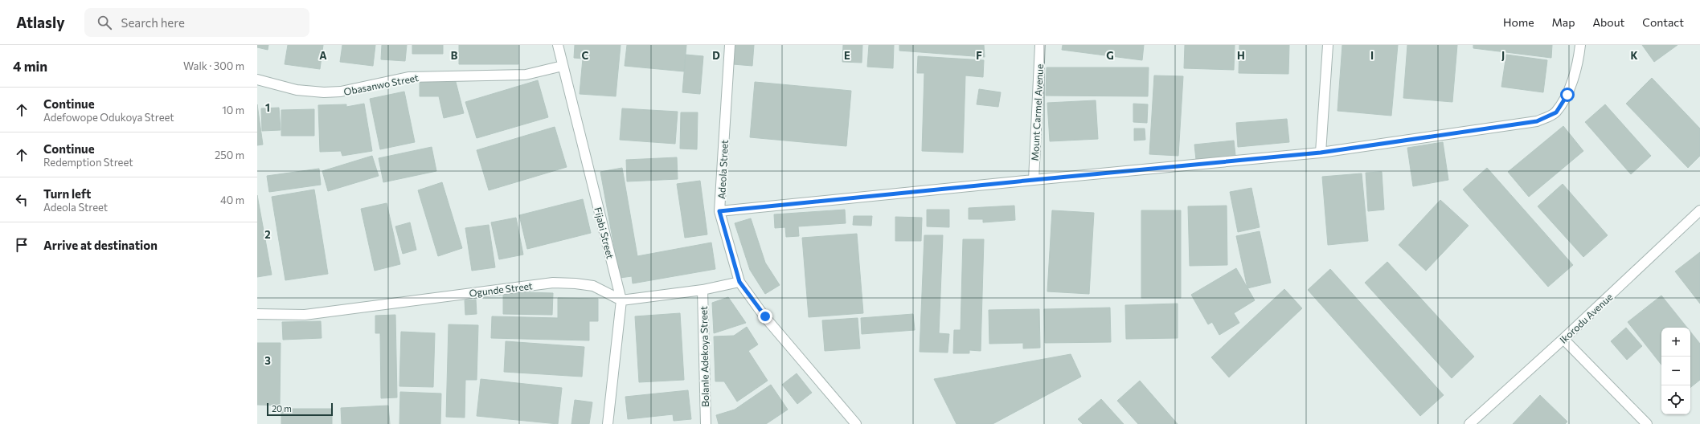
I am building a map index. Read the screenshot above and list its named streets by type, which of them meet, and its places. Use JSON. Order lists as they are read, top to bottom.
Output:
{
  "streets": {
    "street": [
      "Obasanwo Street",
      "Mount Carmel Avenue",
      "Adeola Street",
      "Fijabi Street",
      "Ogunde Street",
      "Ikorodu Avenue",
      "Bolanle Adekoya Street"
    ]
  },
  "crossings": [
    ["Obasanwo Street", "Fijabi Street"],
    ["Fijabi Street", "Ogunde Street"]
  ],
  "scale_bar": "20 m",
  "page": {
    "header": "Atlasly",
    "search": "Search here",
    "nav": [
      "Home",
      "Map",
      "About",
      "Contact"
    ],
    "heading": ["4 min", "Walk · 300 m"],
    "list": [
      ["Continue", "Adefowope Odukoya Street", "10 m"],
      ["Continue", "Redemption Street", "250 m"],
      ["Turn left", "Adeola Street", "40 m"],
      "Arrive at destination"
    ],
    "map_buttons": ["+", "−"],
    "scale": "20 m"
  },
  "grid": {
    "columns": [
      "A",
      "B",
      "C",
      "D",
      "E",
      "F",
      "G",
      "H",
      "I",
      "J",
      "K"
    ],
    "rows": ["1", "2", "3"]
  }
}
